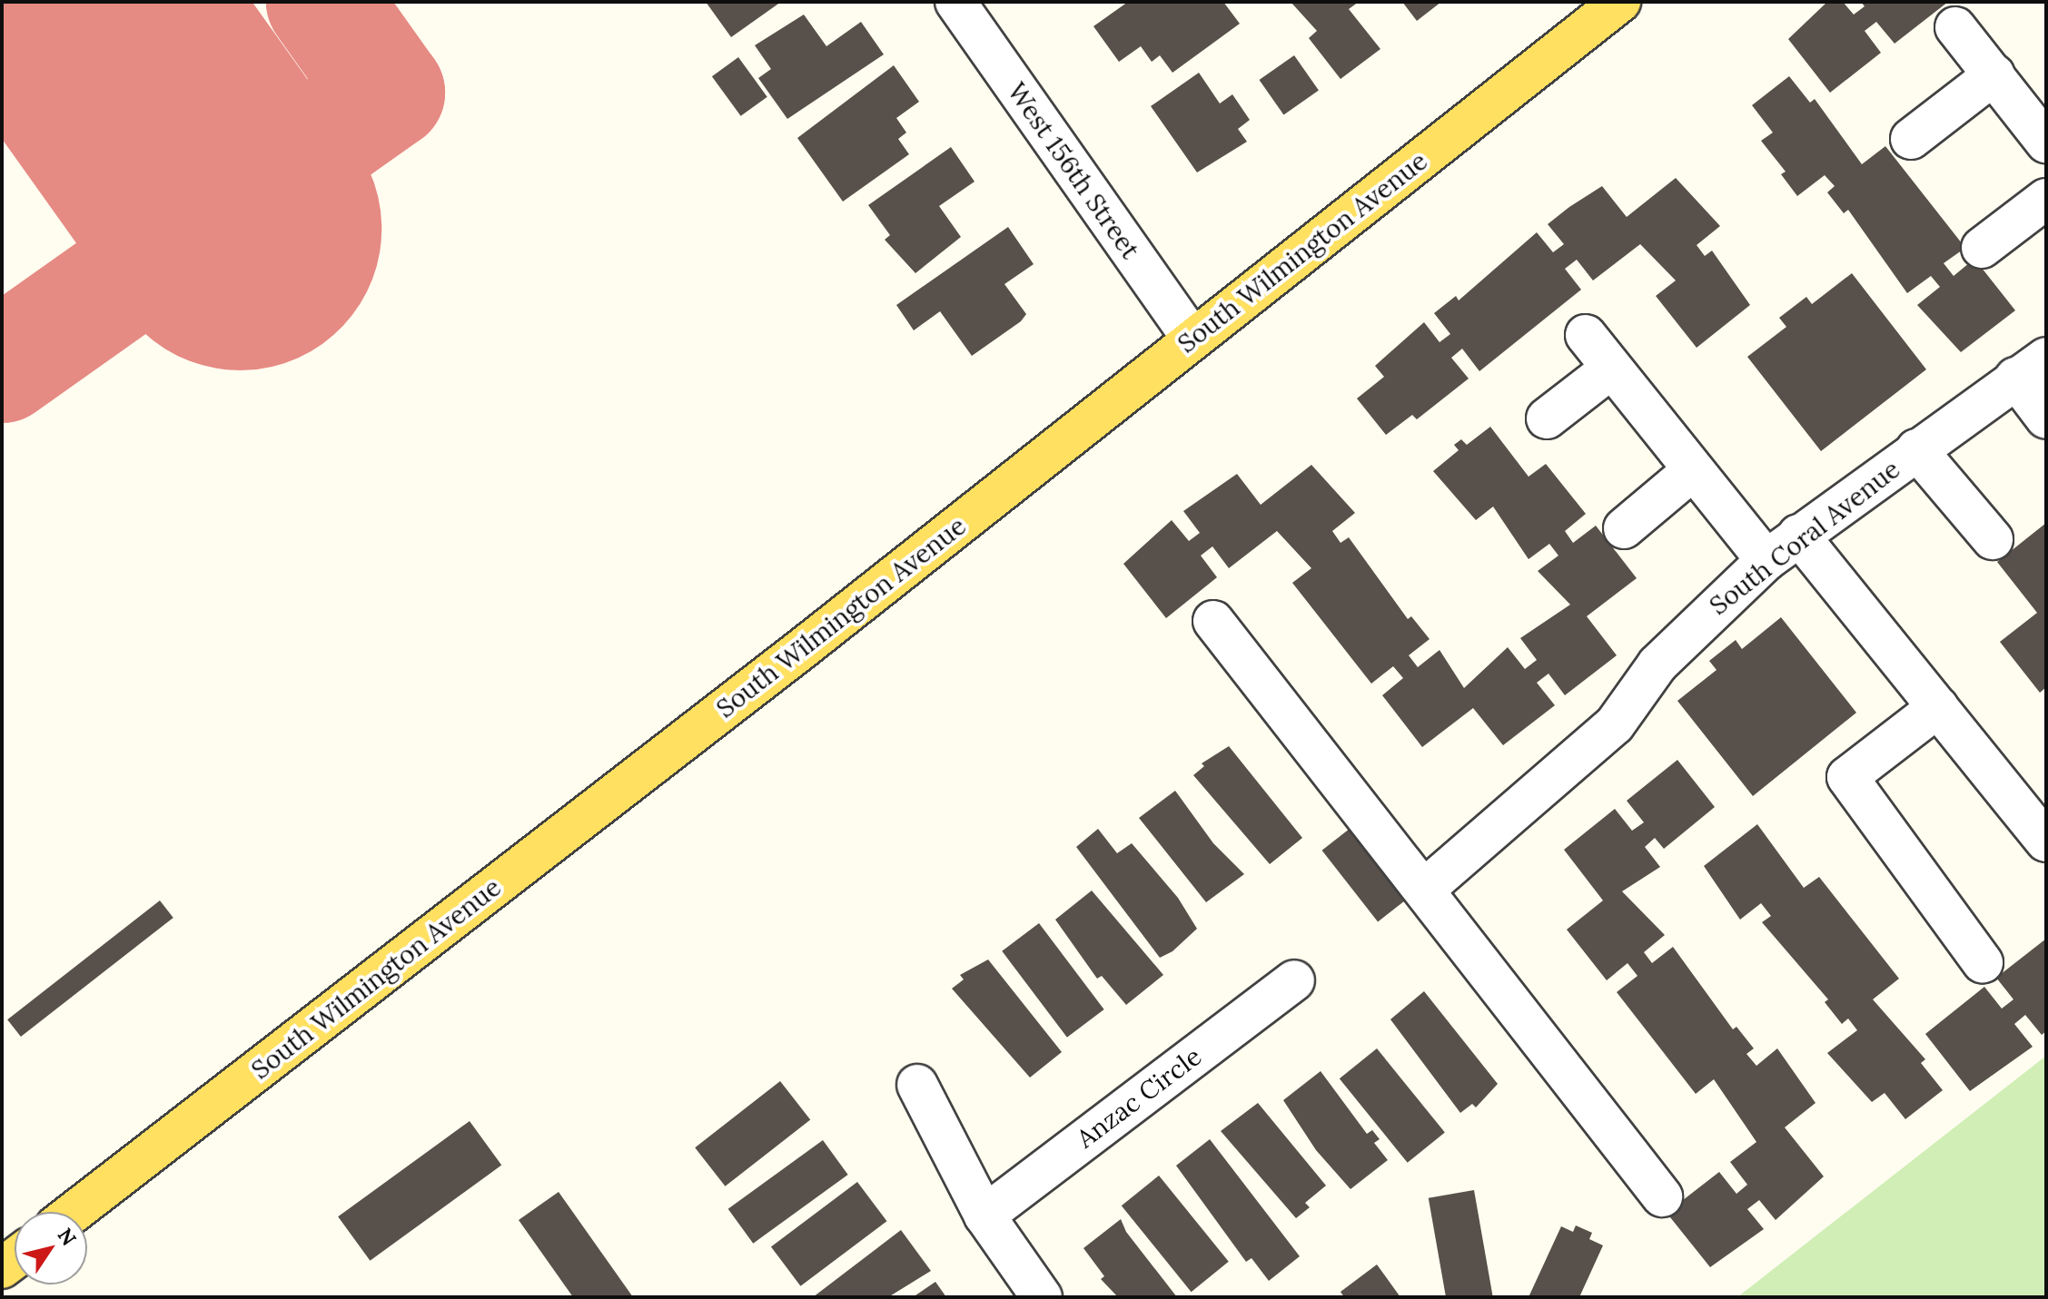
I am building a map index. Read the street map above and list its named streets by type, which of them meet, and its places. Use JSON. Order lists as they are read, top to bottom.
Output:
{
  "streets": {
    "main road": ["South Wilmington Avenue"],
    "street": ["West 156th Street", "South Coral Avenue", "Anzac Circle"]
  },
  "crossings": [
    ["West 156th Street", "South Wilmington Avenue"]
  ],
  "north": "top right"
}
